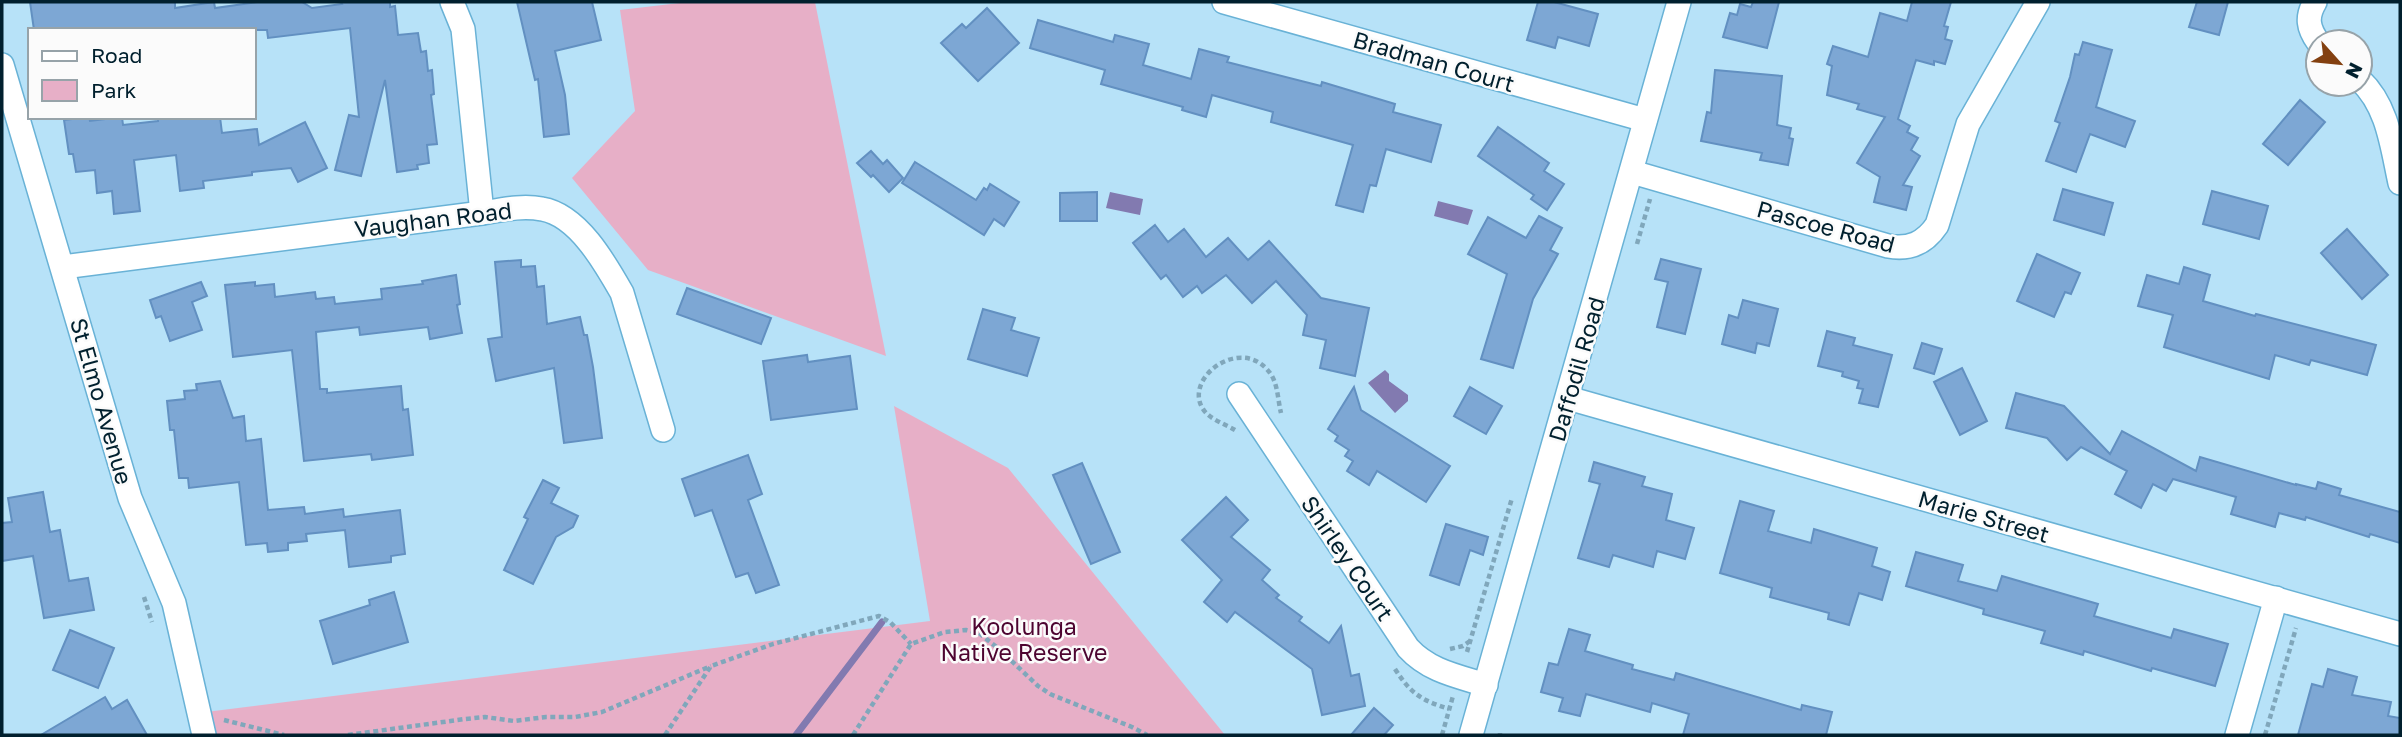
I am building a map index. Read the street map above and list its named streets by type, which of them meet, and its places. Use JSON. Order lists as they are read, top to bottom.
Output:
{
  "streets": {
    "street": [
      "Bradman Court",
      "Vaughan Road",
      "Pascoe Road",
      "Daffodil Road",
      "St Elmo Avenue",
      "Marie Street",
      "Shirley Court"
    ]
  },
  "crossings": [
    ["Bradman Court", "Daffodil Road"],
    ["Vaughan Road", "St Elmo Avenue"],
    ["Pascoe Road", "Daffodil Road"],
    ["Daffodil Road", "Marie Street"],
    ["Daffodil Road", "Shirley Court"]
  ],
  "parks": ["Koolunga Native Reserve"],
  "legend": ["Road", "Park"],
  "north": "bottom right"
}
